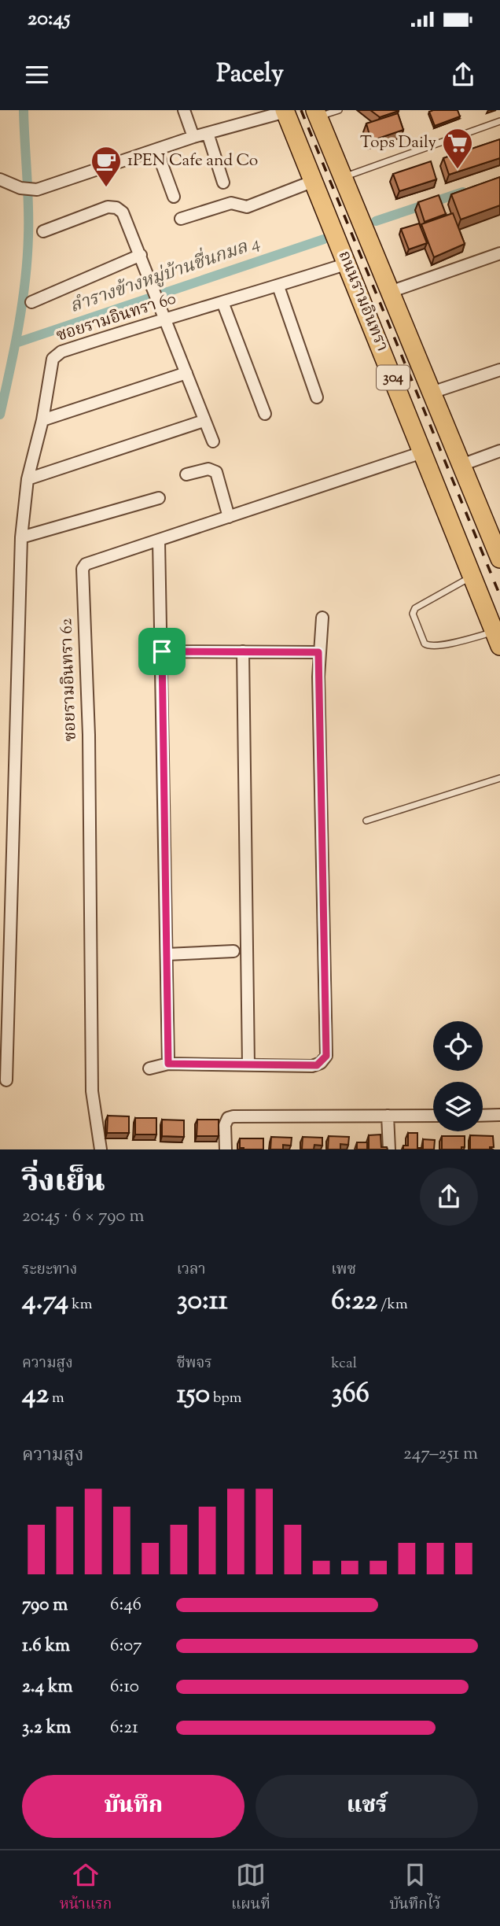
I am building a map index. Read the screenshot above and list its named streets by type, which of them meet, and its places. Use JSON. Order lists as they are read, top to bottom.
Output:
{
  "streets": {
    "main road": ["ถนนรามอินทรา", "304"],
    "street": ["ซอยรามอินทรา 60", "ซอยรามอินทรา 62"]
  },
  "crossings": [
    ["ถนนรามอินทรา", "ซอยรามอินทรา 60"],
    ["ถนนรามอินทรา", "ซอยรามอินทรา 62"]
  ],
  "water": ["ลำรางข้างหมู่บ้านชื่นกมล 4"],
  "places": {
    "supermarket": ["Tops Daily"],
    "cafe": ["1PEN Cafe and Co"]
  },
  "page": {
    "status": "20:45",
    "header": "Pacely",
    "heading": ["วิ่งเย็น", "20:45 · 6 × 790 m"],
    "stats": [
      ["ระยะทาง", "4.74 km"],
      ["เวลา", "30:11"],
      ["เพซ", "6:22 /km"],
      ["ความสูง", "42 m"],
      ["ชีพจร", "150 bpm"],
      ["kcal", "366"]
    ],
    "chart": ["ความสูง", "247–251 m"],
    "list": [
      {
        "name": "790 m",
        "note": "6:46"
      },
      {
        "name": "1.6 km",
        "note": "6:07"
      },
      {
        "name": "2.4 km",
        "note": "6:10"
      },
      {
        "name": "3.2 km",
        "note": "6:21"
      }
    ],
    "buttons": ["บันทึก", "แชร์"],
    "tabs": ["หน้าแรก", "แผนที่", "บันทึกไว้"]
  }
}
